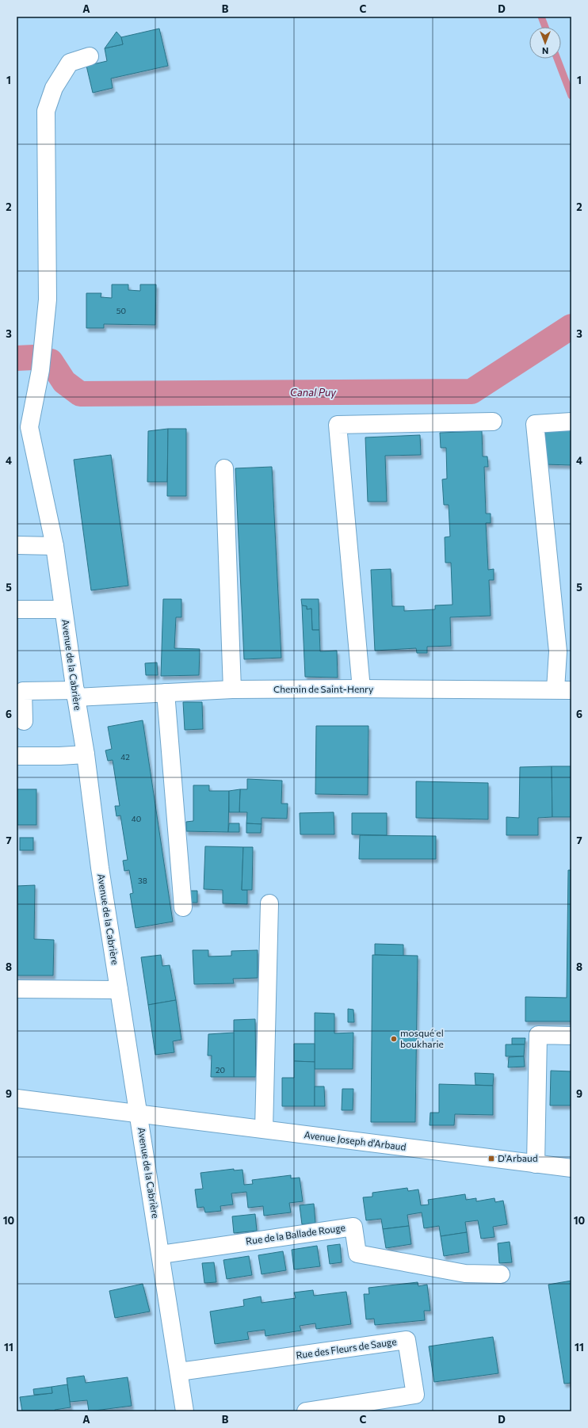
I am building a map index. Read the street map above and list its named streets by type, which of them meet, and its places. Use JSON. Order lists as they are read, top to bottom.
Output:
{
  "streets": {
    "street": [
      "Avenue de la Cabrière",
      "Chemin de Saint-Henry",
      "Avenue Joseph d'Arbaud",
      "Rue de la Ballade Rouge",
      "Rue des Fleurs de Sauge"
    ]
  },
  "crossings": [
    ["Avenue de la Cabrière", "Chemin de Saint-Henry"],
    ["Avenue de la Cabrière", "Avenue Joseph d'Arbaud"],
    ["Avenue de la Cabrière", "Rue de la Ballade Rouge"],
    ["Avenue de la Cabrière", "Rue des Fleurs de Sauge"]
  ],
  "water": ["Canal Puy"],
  "places": {
    "other": ["mosqué el boukharie"],
    "transit": ["D'Arbaud"]
  },
  "house_numbers": [
    "50",
    "42",
    "40",
    "38",
    "20"
  ],
  "north": "bottom",
  "grid": {
    "columns": [
      "A",
      "B",
      "C",
      "D"
    ],
    "rows": [
      "1",
      "2",
      "3",
      "4",
      "5",
      "6",
      "7",
      "8",
      "9",
      "10",
      "11"
    ]
  }
}
